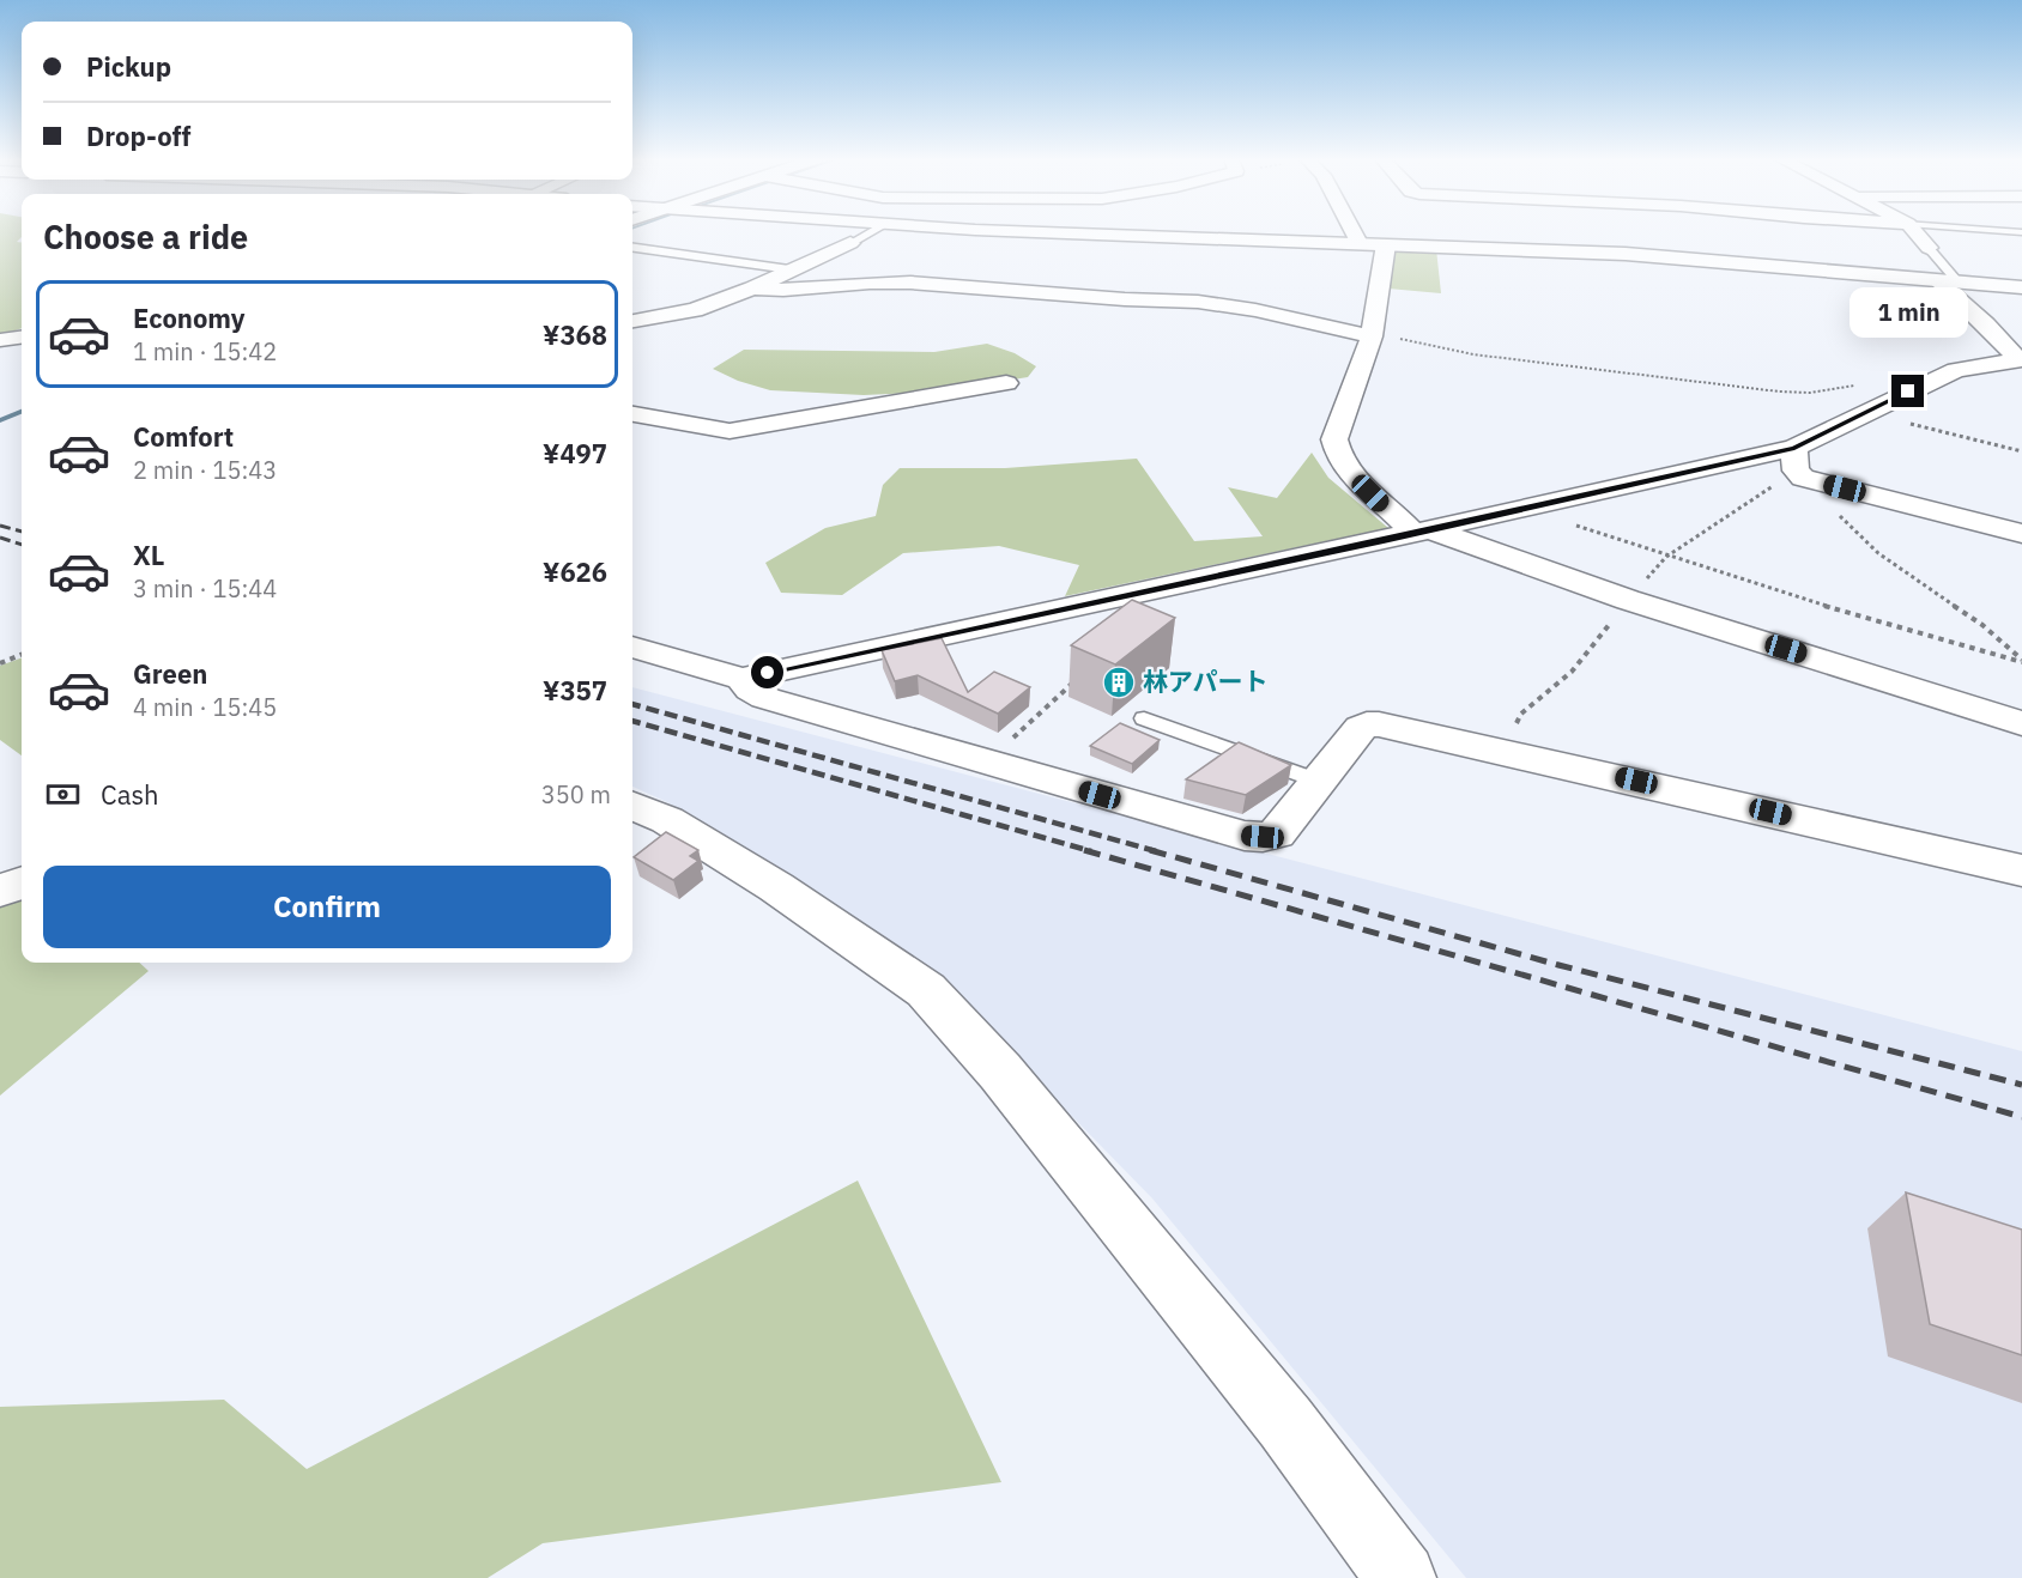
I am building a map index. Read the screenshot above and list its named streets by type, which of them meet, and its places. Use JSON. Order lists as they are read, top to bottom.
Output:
{
  "places": {
    "building": ["林アパート"]
  },
  "page": {
    "banner": ["Pickup", "Drop-off"],
    "heading": "Choose a ride",
    "list": [
      {
        "name": "Economy",
        "note": "1 min · 15:42",
        "value": "¥368"
      },
      {
        "name": "Comfort",
        "note": "2 min · 15:43",
        "value": "¥497"
      },
      {
        "name": "XL",
        "note": "3 min · 15:44",
        "value": "¥626"
      },
      {
        "name": "Green",
        "note": "4 min · 15:45",
        "value": "¥357"
      }
    ],
    "bubble": "1 min",
    "pay": ["Cash", "350 m"],
    "buttons": "Confirm"
  }
}
